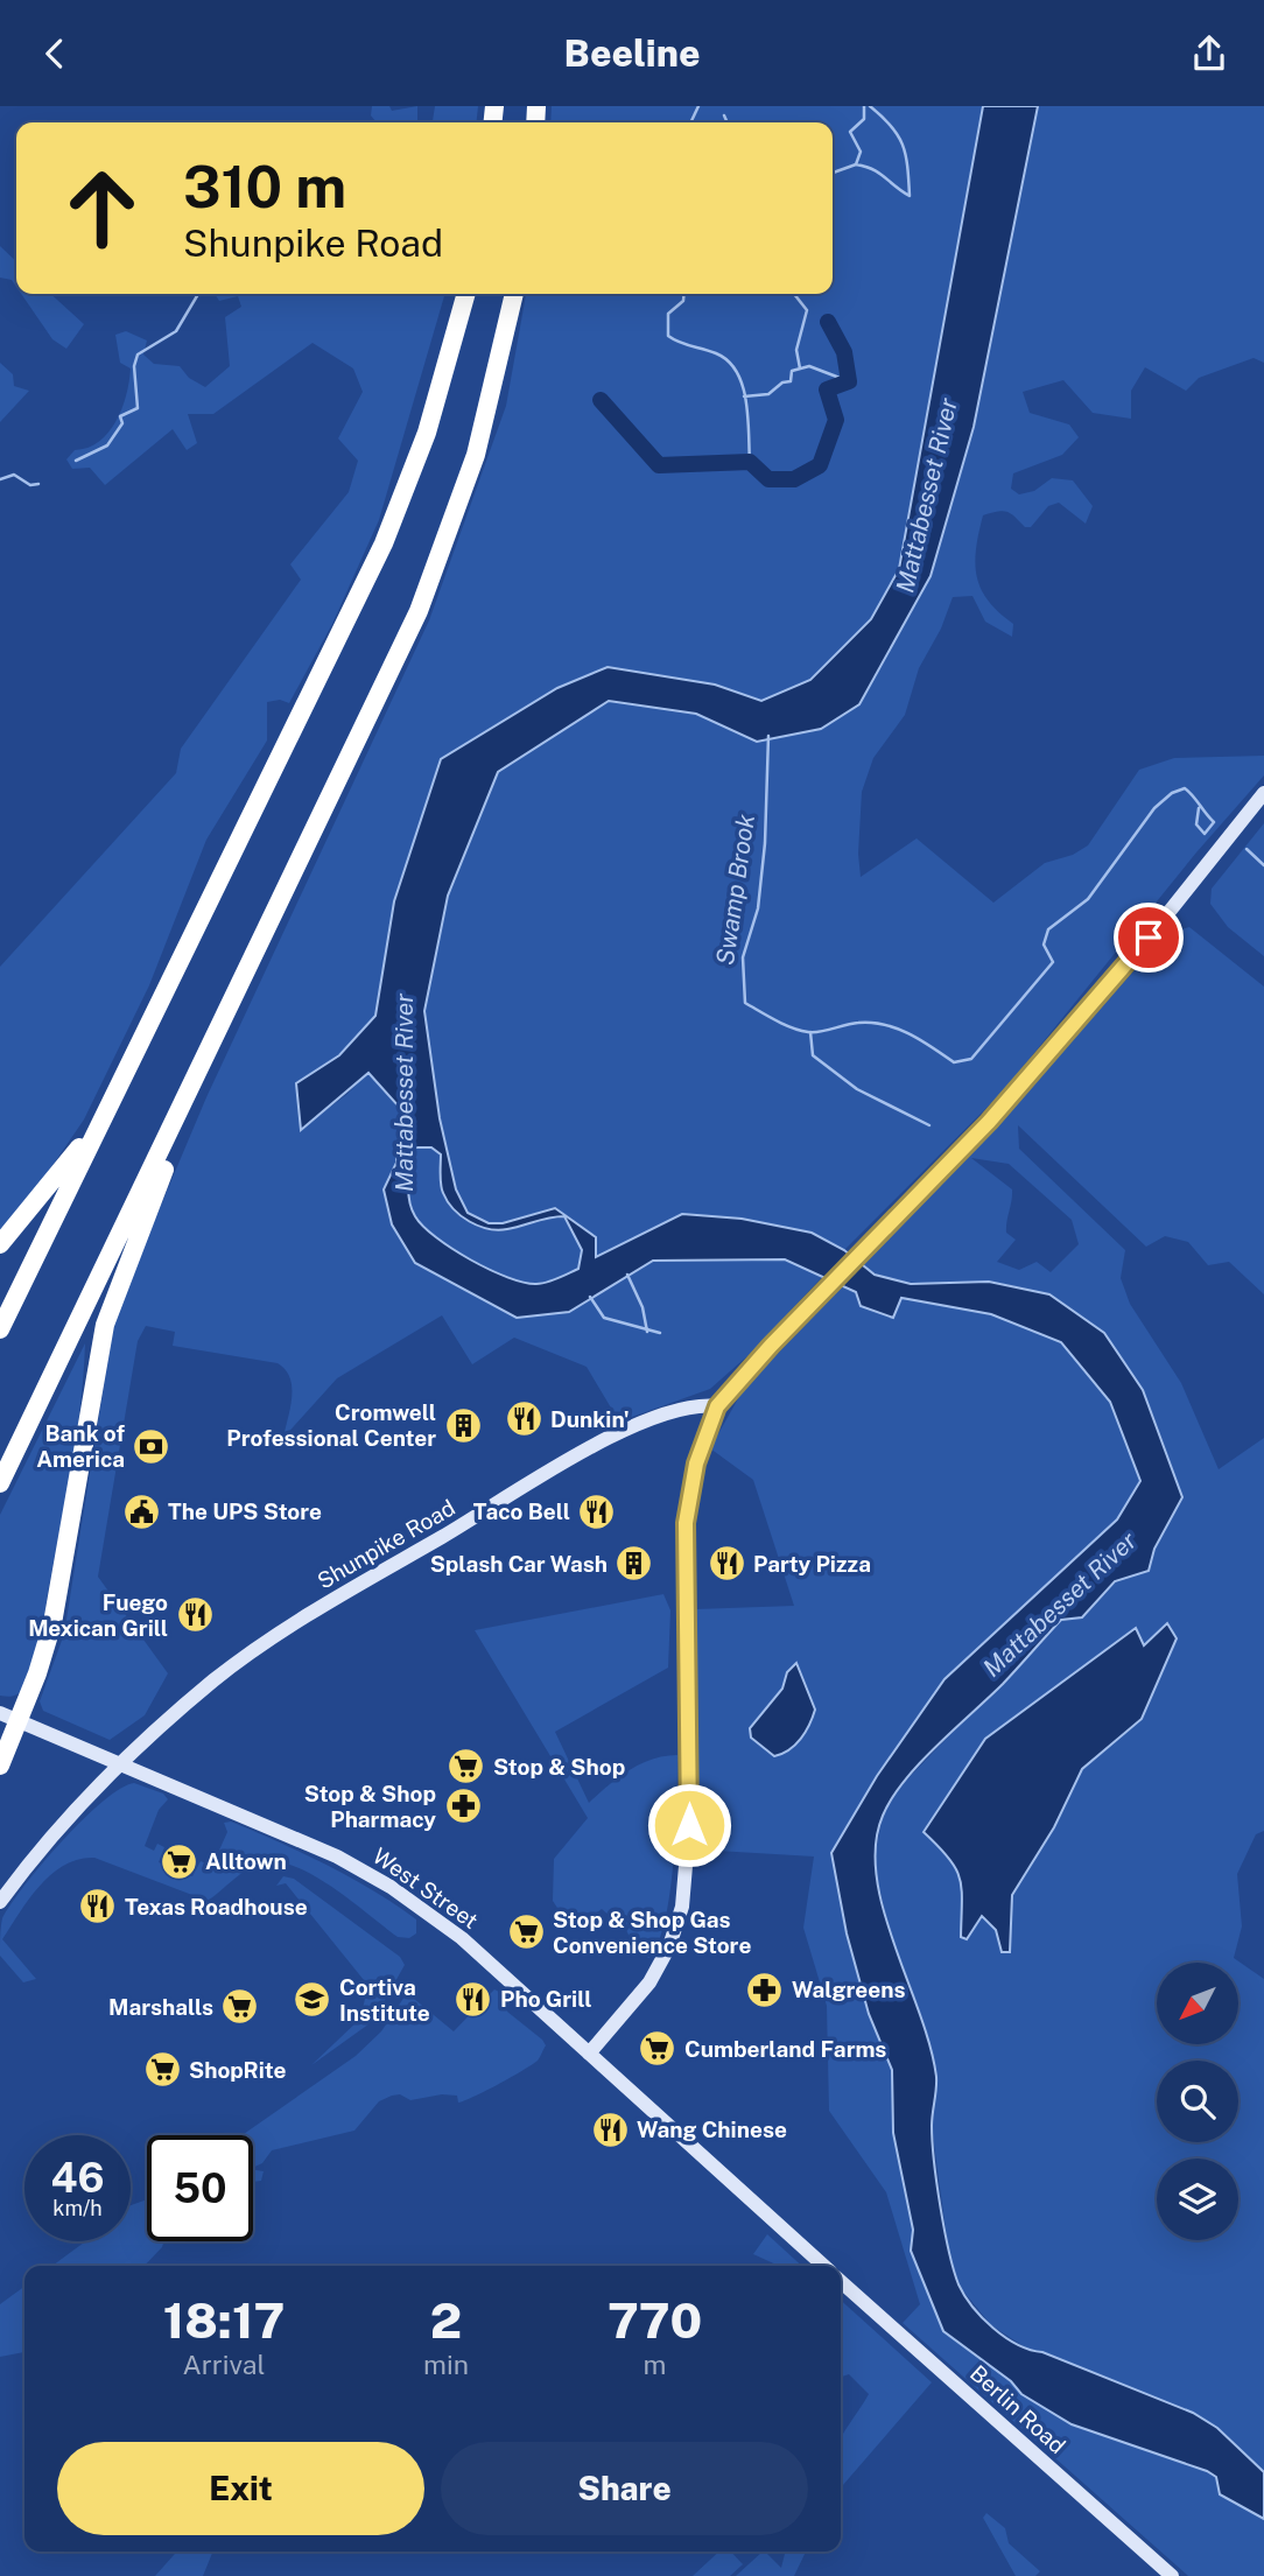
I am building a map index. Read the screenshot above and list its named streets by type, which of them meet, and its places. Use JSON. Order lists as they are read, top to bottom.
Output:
{
  "streets": {
    "main road": ["Shunpike Road", "West Street", "Berlin Road"]
  },
  "crossings": [
    ["Shunpike Road", "West Street"]
  ],
  "water": ["Mattabesset River", "Swamp Brook"],
  "places": {
    "restaurant": [
      "Dunkin'",
      "Taco Bell",
      "Party Pizza",
      "Fuego Mexican Grill",
      "Texas Roadhouse",
      "Pho Grill",
      "Wang Chinese"
    ],
    "building": ["Cromwell Professional Center", "Splash Car Wash"],
    "bank": ["Bank of America"],
    "public building": ["The UPS Store"],
    "supermarket": [
      "Stop & Shop",
      "Alltown",
      "Stop & Shop Gas Convenience Store",
      "Marshalls",
      "Cumberland Farms",
      "ShopRite"
    ],
    "pharmacy": ["Stop & Shop Pharmacy", "Walgreens"],
    "school or university": ["Cortiva Institute"]
  },
  "north": "bottom left",
  "page": {
    "header": "Beeline",
    "turn": ["310 m", "Shunpike Road"],
    "speed": "46 km/h",
    "limit": "50",
    "eta": [
      "18:17",
      "Arrival",
      "2",
      "min",
      "770",
      "m"
    ],
    "buttons": ["Exit", "Share"]
  }
}
